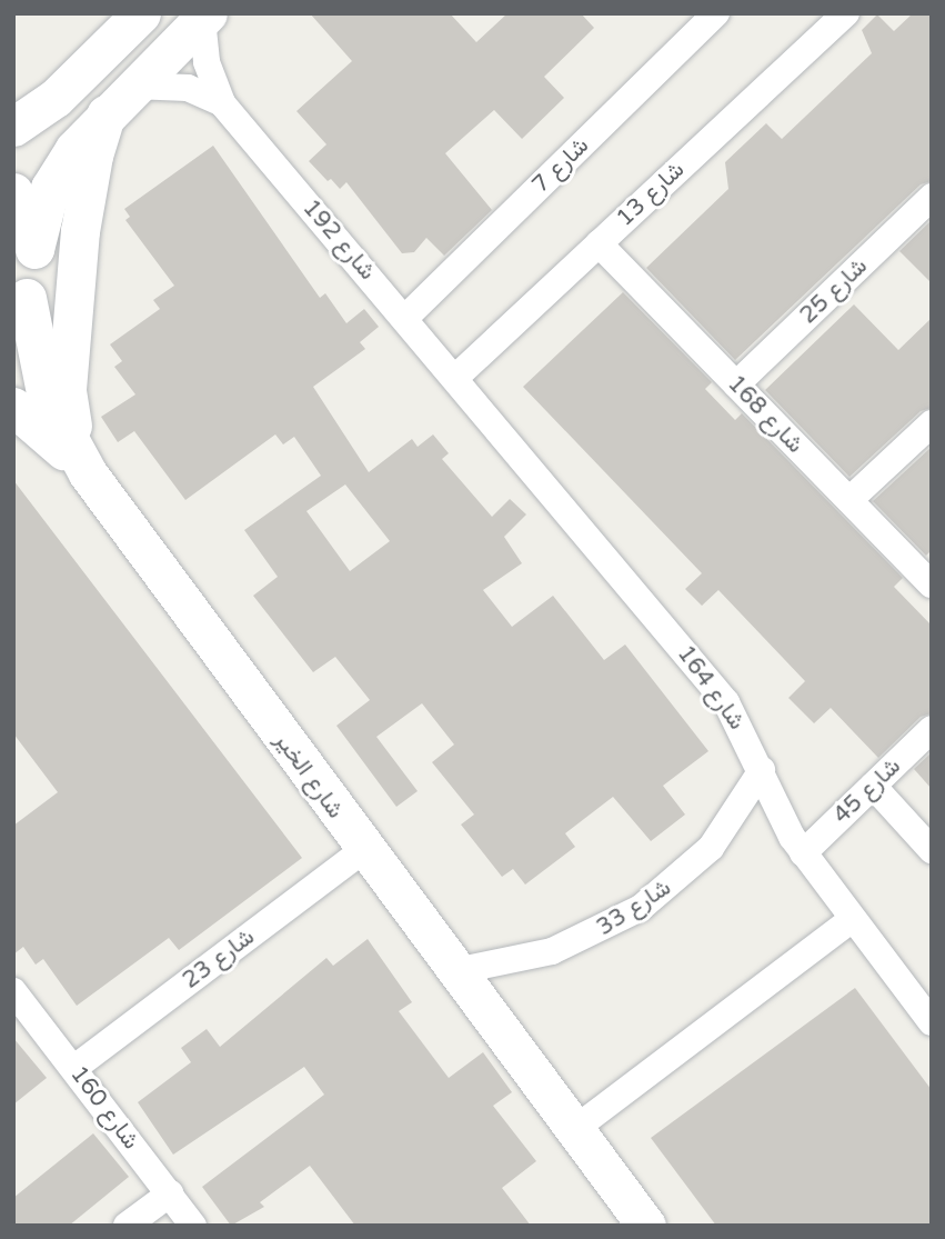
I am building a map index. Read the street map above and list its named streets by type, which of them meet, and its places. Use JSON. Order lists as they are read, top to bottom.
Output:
{
  "streets": {
    "street": [
      "شارع 7",
      "شارع 13",
      "شارع 192",
      "شارع 25",
      "شارع 168",
      "شارع 164",
      "شارع الخير",
      "شارع 45",
      "شارع 33",
      "شارع 23",
      "شارع 160"
    ]
  },
  "crossings": [
    ["شارع 7", "شارع 192"],
    ["شارع 13", "شارع 192"],
    ["شارع 13", "شارع 168"],
    ["شارع 13", "شارع 164"],
    ["شارع 192", "شارع 164"],
    ["شارع 192", "شارع الخير"],
    ["شارع 25", "شارع 168"],
    ["شارع 164", "شارع 45"],
    ["شارع 164", "شارع 33"],
    ["شارع الخير", "شارع 33"],
    ["شارع الخير", "شارع 23"],
    ["شارع 23", "شارع 160"]
  ]
}
